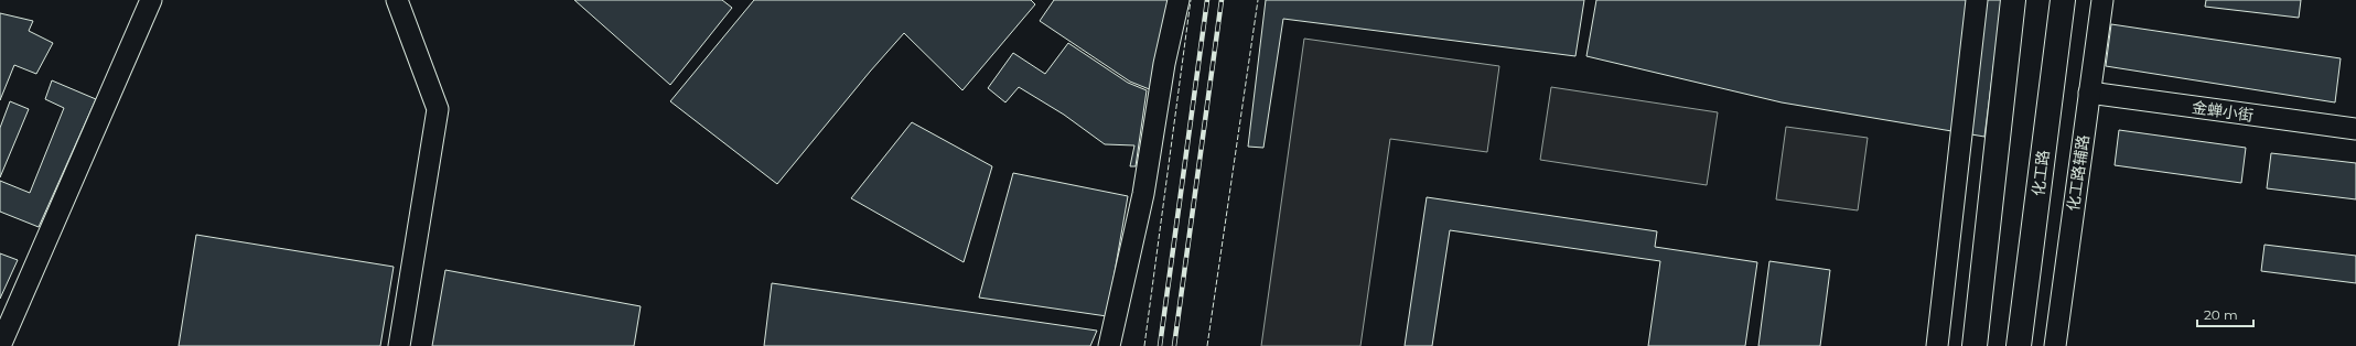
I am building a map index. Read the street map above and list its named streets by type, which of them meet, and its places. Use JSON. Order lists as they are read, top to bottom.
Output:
{
  "streets": {
    "main road": ["化工路"],
    "street": ["金蝉小街", "化工路辅路"]
  },
  "crossings": [
    ["金蝉小街", "化工路辅路"]
  ],
  "scale_bar": "20 m"
}
